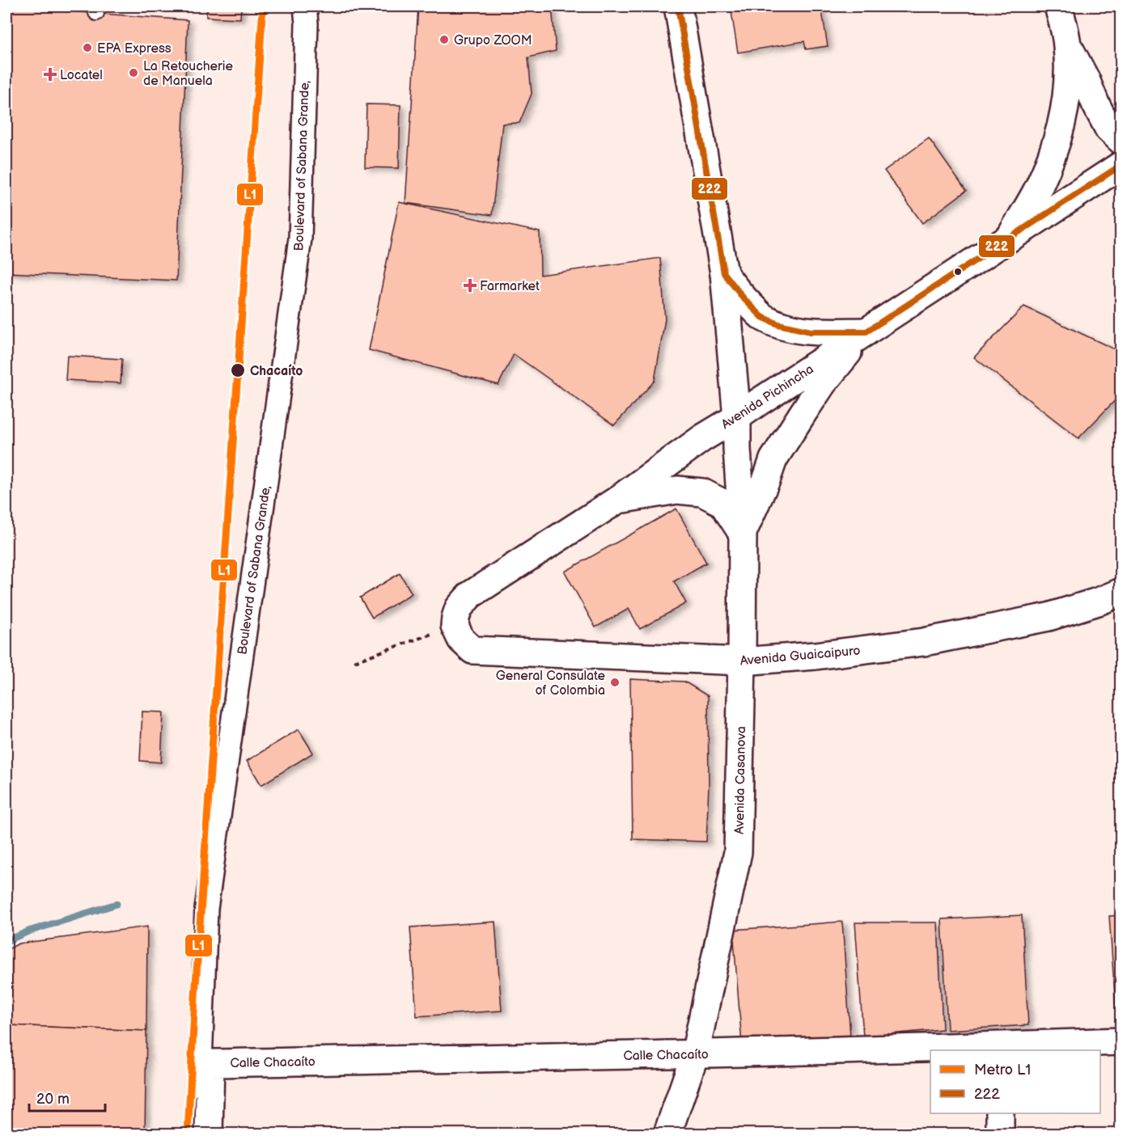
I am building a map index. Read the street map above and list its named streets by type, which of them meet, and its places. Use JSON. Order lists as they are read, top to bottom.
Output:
{
  "streets": {
    "street": [
      "Boulevard of Sabana Grande,",
      "Avenida Pichincha",
      "Avenida Guaicaipuro",
      "Avenida Casanova",
      "Calle Chacaíto"
    ]
  },
  "crossings": [
    ["Avenida Pichincha", "Avenida Guaicaipuro"],
    ["Avenida Pichincha", "Avenida Casanova"],
    ["Avenida Guaicaipuro", "Avenida Casanova"],
    ["Avenida Casanova", "Calle Chacaíto"]
  ],
  "places": {
    "other": [
      "Grupo ZOOM",
      "EPA Express",
      "La Retoucherie de Manuela",
      "Chacaíto",
      "General Consulate of Colombia"
    ],
    "health": ["Locatel", "Farmarket"]
  },
  "lines": ["metro line L1", "transit line 222"],
  "legend": ["Metro L1", "222"],
  "scale_bar": "20 m"
}
